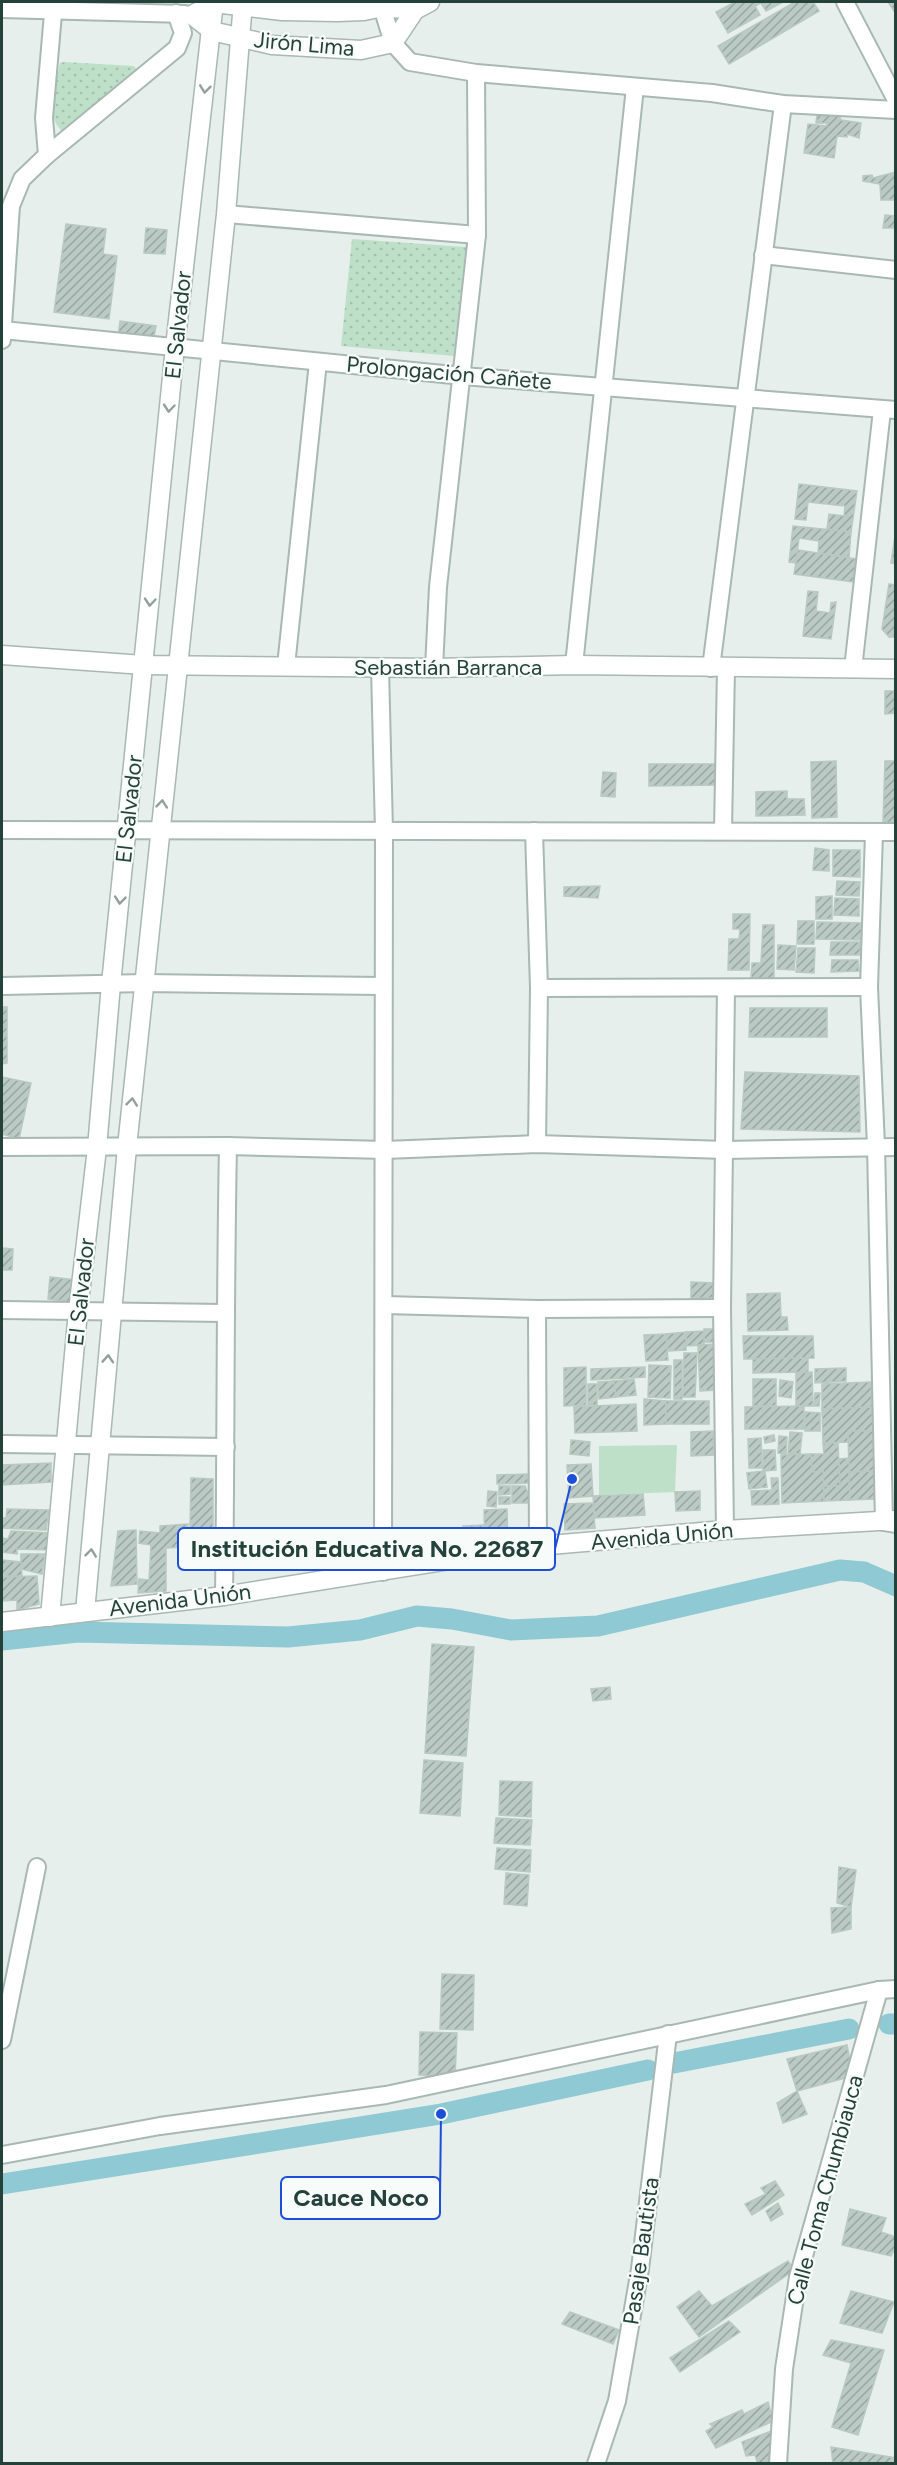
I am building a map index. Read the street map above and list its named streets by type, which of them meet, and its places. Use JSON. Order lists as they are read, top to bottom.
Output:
{
  "streets": {
    "street": [
      "Jirón Lima",
      "El Salvador",
      "Prolongación Cañete",
      "Sebastián Barranca",
      "Avenida Unión",
      "Calle Toma Chumbiauca",
      "Pasaje Bautista"
    ]
  },
  "crossings": [
    ["Jirón Lima", "El Salvador"],
    ["El Salvador", "Prolongación Cañete"],
    ["El Salvador", "Sebastián Barranca"],
    ["El Salvador", "Avenida Unión"]
  ],
  "places": ["Institución Educativa No. 22687", "Cauce Noco"]
}
